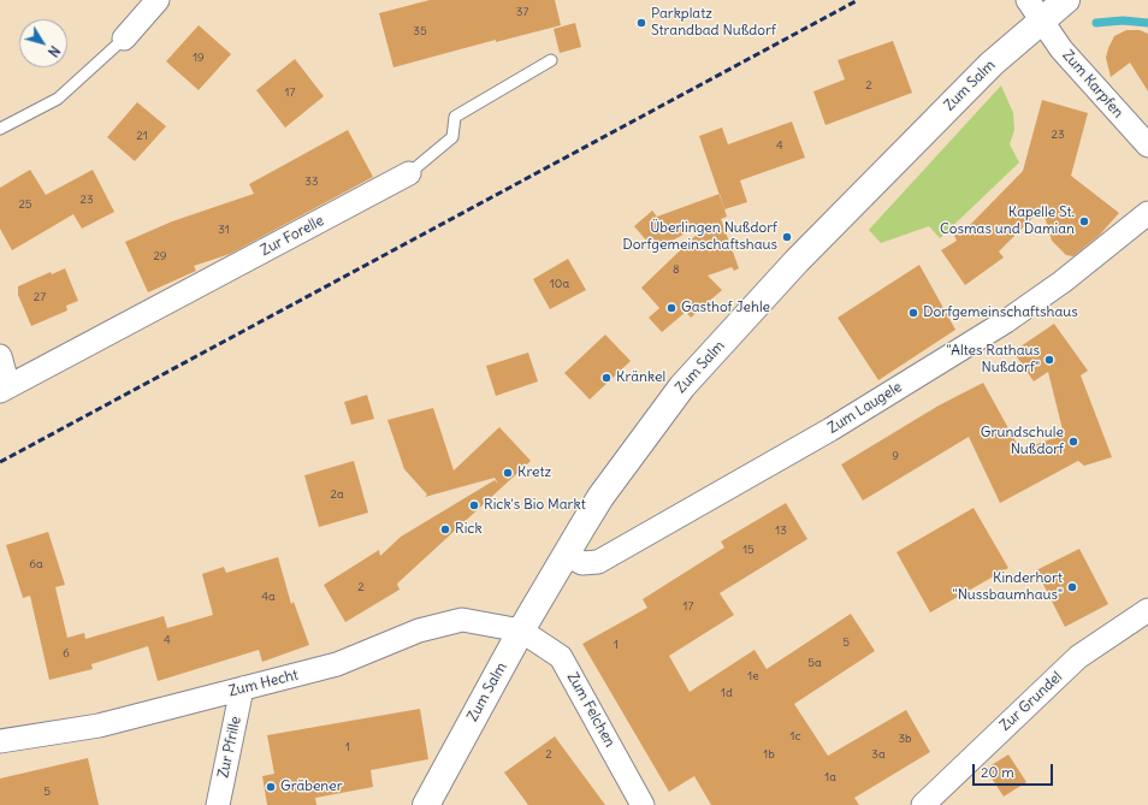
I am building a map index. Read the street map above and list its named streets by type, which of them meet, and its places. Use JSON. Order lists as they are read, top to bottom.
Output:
{
  "streets": {
    "street": [
      "Zum Karpfen",
      "Zum Salm",
      "Zur Forelle",
      "Zum Laugele",
      "Zum Hecht",
      "Zur Grundel",
      "Zum Felchen",
      "Zur Pfrille"
    ]
  },
  "crossings": [
    ["Zum Karpfen", "Zum Salm"],
    ["Zum Salm", "Zum Laugele"],
    ["Zum Salm", "Zum Hecht"],
    ["Zum Salm", "Zum Felchen"],
    ["Zum Hecht", "Zum Felchen"],
    ["Zum Hecht", "Zur Pfrille"]
  ],
  "places": [
    "Parkplatz Strandbad Nußdorf",
    "Kapelle St. Cosmas und Damian",
    "Überlingen Nußdorf Dorfgemeinschaftshaus",
    "Gasthof Jehle",
    "Dorfgemeinschaftshaus",
    "\"Altes Rathaus Nußdorf\"",
    "Kränkel",
    "Grundschule Nußdorf",
    "Kretz",
    "Rick's Bio Markt",
    "Rick",
    "Kinderhort \"Nussbaumhaus\"",
    "Gräbener"
  ],
  "house_numbers": [
    "37",
    "35",
    "19",
    "2",
    "17",
    "23",
    "21",
    "4",
    "33",
    "23",
    "25",
    "31",
    "29",
    "8",
    "10a",
    "27",
    "9",
    "2a",
    "13",
    "15",
    "6a",
    "2",
    "4a",
    "17",
    "4",
    "5",
    "1",
    "6",
    "5a",
    "1e",
    "1d",
    "1c",
    "3b",
    "1",
    "2",
    "1b",
    "3a",
    "1a",
    "5"
  ],
  "scale_bar": "20 m",
  "north": "bottom right"
}
